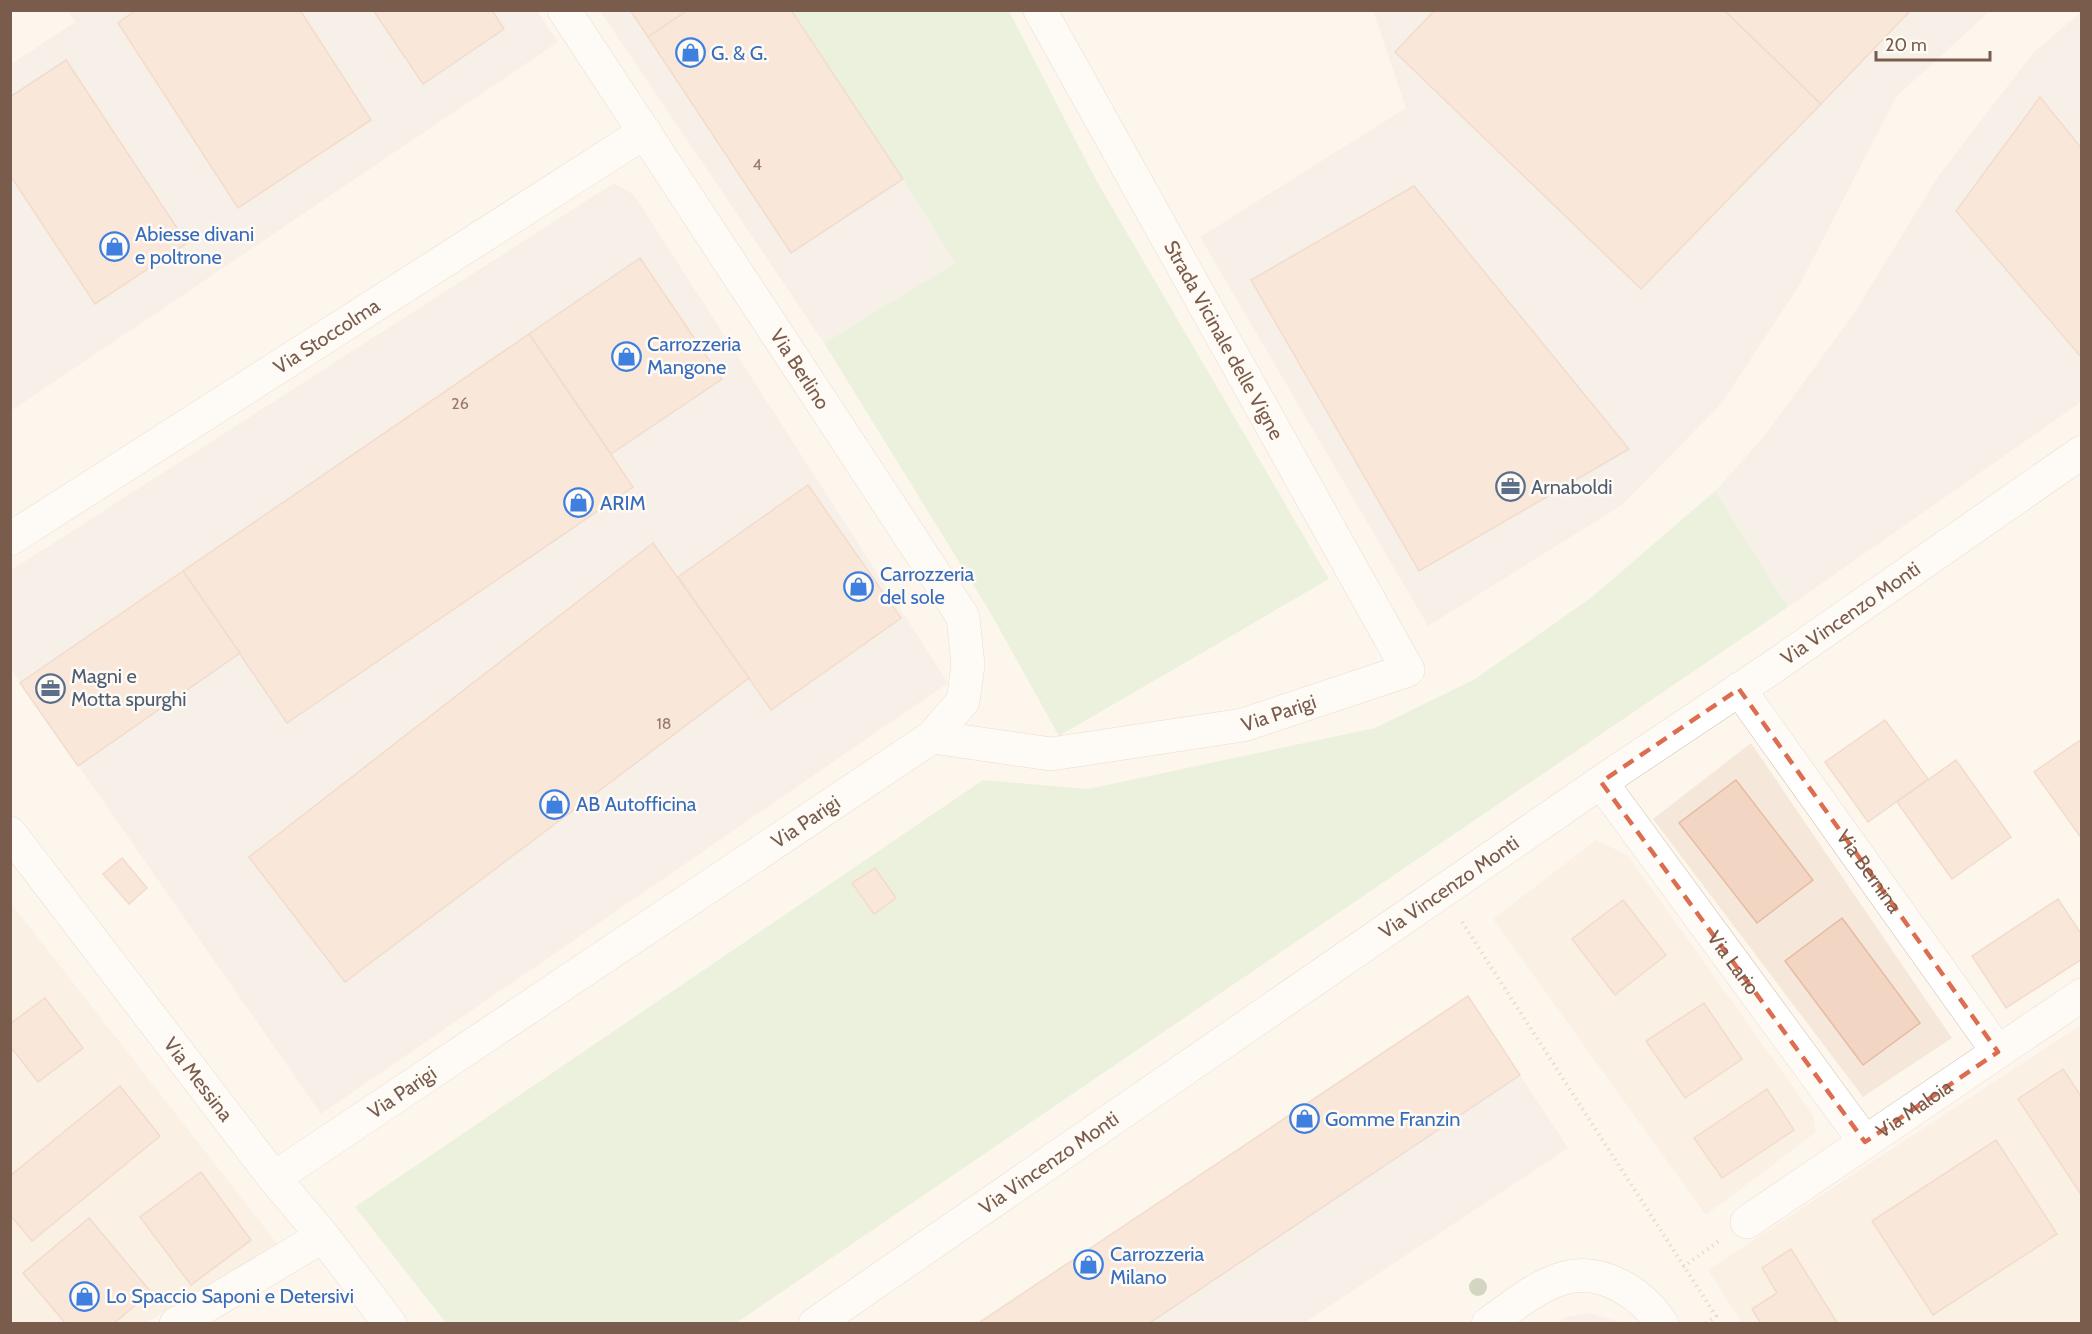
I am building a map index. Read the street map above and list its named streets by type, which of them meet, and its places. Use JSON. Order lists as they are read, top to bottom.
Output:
{
  "streets": {
    "street": [
      "Via Stoccolma",
      "Strada Vicinale delle Vigne",
      "Via Berlino",
      "Via Vincenzo Monti",
      "Via Parigi",
      "Via Bernina",
      "Via Lario",
      "Via Messina",
      "Via Maloia"
    ]
  },
  "crossings": [
    ["Via Stoccolma", "Via Berlino"],
    ["Strada Vicinale delle Vigne", "Via Parigi"],
    ["Via Berlino", "Via Parigi"],
    ["Via Vincenzo Monti", "Via Bernina"],
    ["Via Vincenzo Monti", "Via Lario"],
    ["Via Parigi", "Via Messina"],
    ["Via Bernina", "Via Maloia"],
    ["Via Lario", "Via Maloia"]
  ],
  "places": {
    "shop": [
      "G. & G.",
      "Abiesse divani e poltrone",
      "Carrozzeria Mangone",
      "ARIM",
      "Carrozzeria del sole",
      "AB Autofficina",
      "Gomme Franzin",
      "Carrozzeria Milano",
      "Lo Spaccio Saponi e Detersivi"
    ],
    "office": ["Arnaboldi", "Magni e Motta spurghi"]
  },
  "house_numbers": ["4", "26", "18"],
  "scale_bar": "20 m"
}
